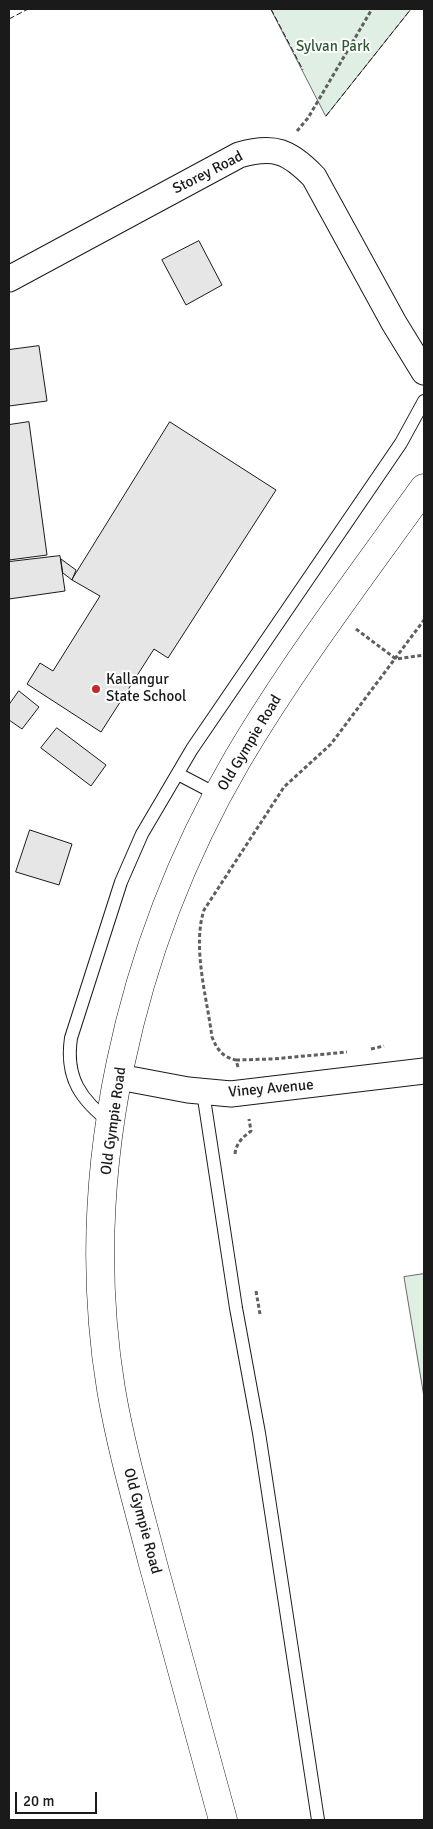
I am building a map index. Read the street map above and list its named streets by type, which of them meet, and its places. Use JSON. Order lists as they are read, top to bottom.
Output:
{
  "streets": {
    "main road": ["Old Gympie Road"],
    "street": ["Storey Road", "Viney Avenue"]
  },
  "crossings": [
    ["Old Gympie Road", "Viney Avenue"]
  ],
  "parks": ["Sylvan Park"],
  "places": ["Kallangur State School"],
  "scale_bar": "20 m"
}
